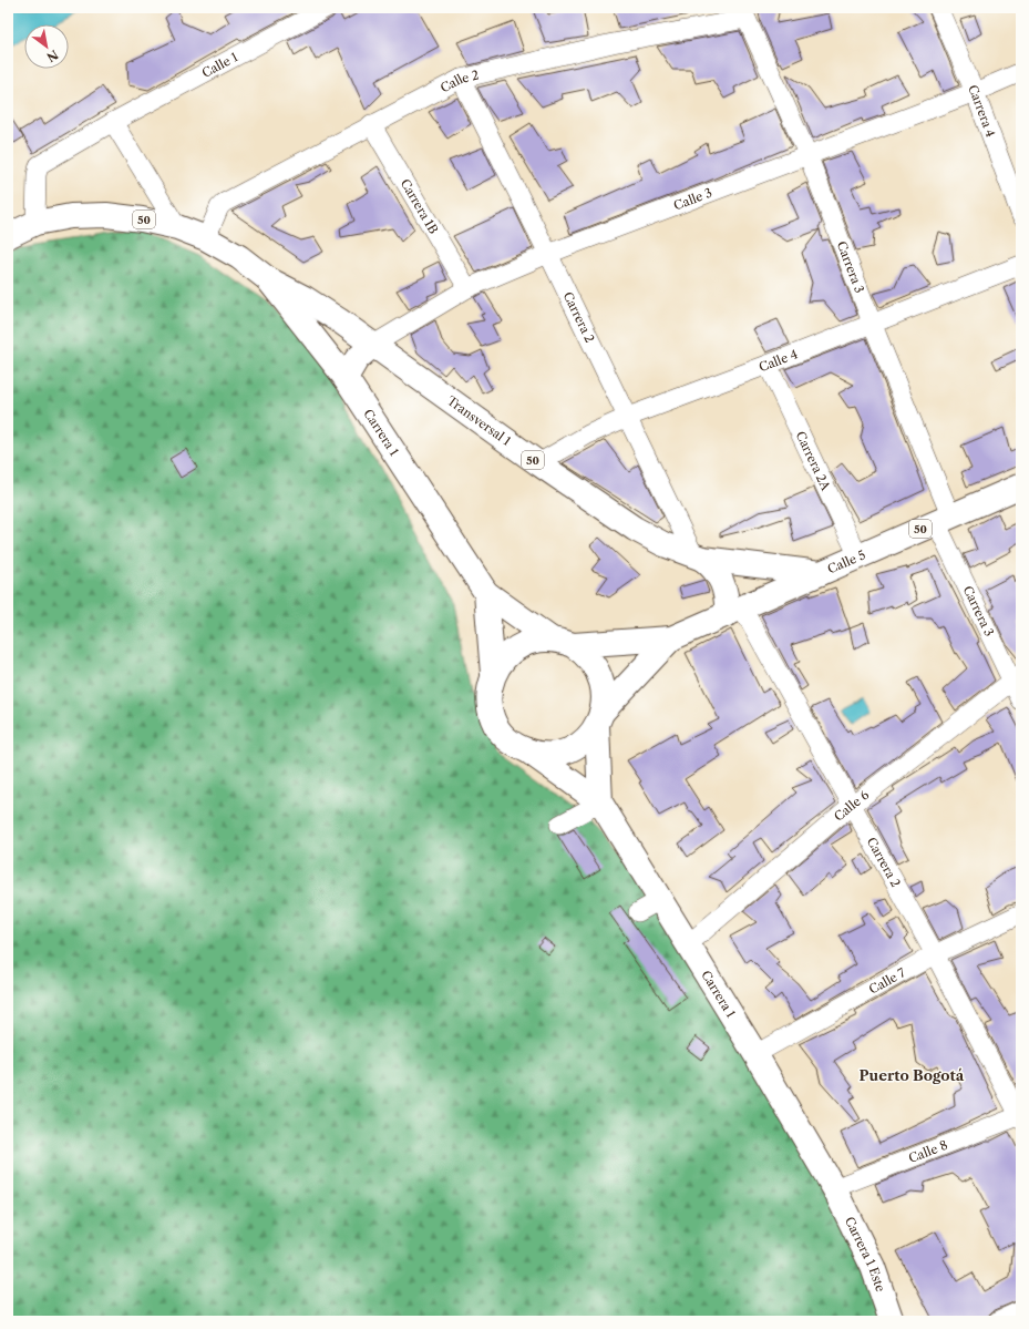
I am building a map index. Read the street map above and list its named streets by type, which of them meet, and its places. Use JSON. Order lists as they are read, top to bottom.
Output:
{
  "streets": {
    "main road": [
      "50",
      "Transversal 1",
      "Carrera 1",
      "Calle 5",
      "Carrera 1 Este"
    ],
    "street": [
      "Calle 1",
      "Calle 2",
      "Carrera 4",
      "Calle 3",
      "Carrera 1B",
      "Carrera 3",
      "Carrera 2",
      "Calle 4",
      "Carrera 2A",
      "Calle 6",
      "Calle 7",
      "Calle 8"
    ]
  },
  "crossings": [
    ["Calle 1", "50"],
    ["Calle 2", "Carrera 1B"],
    ["Calle 2", "50"],
    ["Calle 2", "Carrera 3"],
    ["Calle 2", "Carrera 2"],
    ["Carrera 4", "Calle 3"],
    ["Calle 3", "Carrera 1B"],
    ["Calle 3", "Carrera 3"],
    ["Calle 3", "Carrera 2"],
    ["Calle 3", "Transversal 1"],
    ["50", "Transversal 1"],
    ["50", "Carrera 1"],
    ["50", "Calle 5"],
    ["Carrera 3", "Calle 4"],
    ["Carrera 3", "Calle 5"],
    ["Carrera 3", "Calle 6"],
    ["Carrera 2", "Calle 4"],
    ["Carrera 2", "Transversal 1"],
    ["Carrera 2", "Calle 5"],
    ["Carrera 2", "Calle 6"],
    ["Carrera 2", "Calle 7"],
    ["Carrera 2", "Calle 8"],
    ["Calle 4", "Transversal 1"],
    ["Calle 4", "Carrera 2A"],
    ["Transversal 1", "Carrera 1"],
    ["Transversal 1", "Calle 5"],
    ["Carrera 1", "Calle 5"],
    ["Carrera 1", "Calle 6"],
    ["Carrera 1", "Calle 7"],
    ["Carrera 1", "Calle 8"],
    ["Carrera 1", "Carrera 1 Este"],
    ["Carrera 2A", "Calle 5"],
    ["Calle 8", "Carrera 1 Este"]
  ],
  "districts": ["Puerto Bogotá"],
  "north": "bottom right"
}
